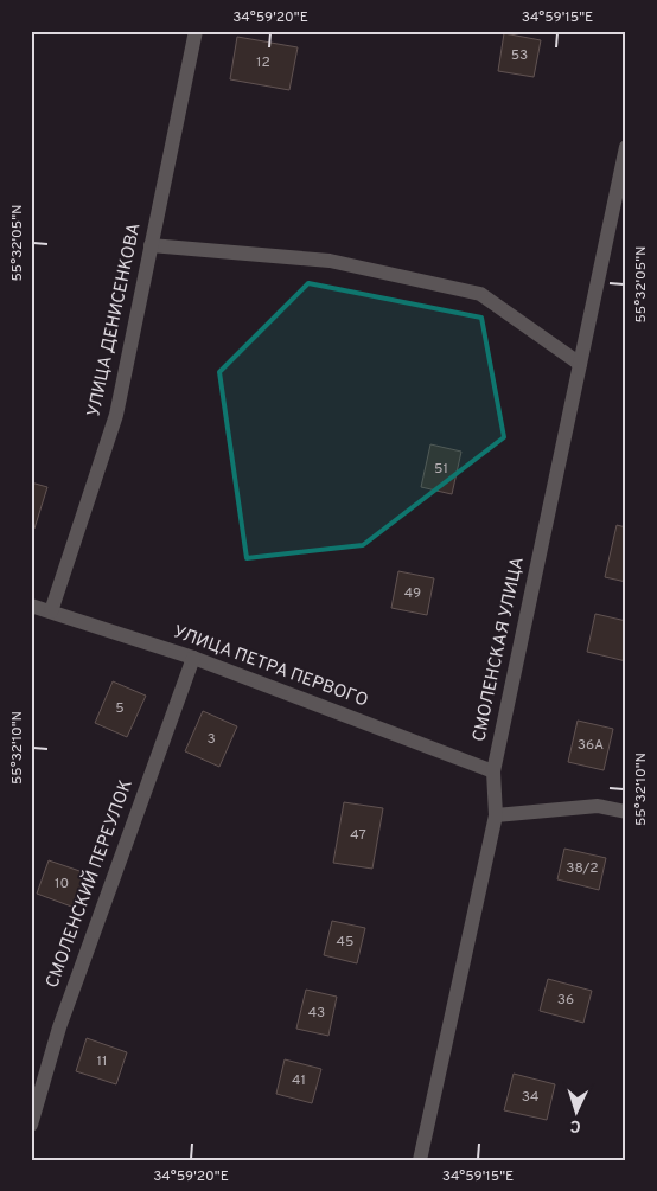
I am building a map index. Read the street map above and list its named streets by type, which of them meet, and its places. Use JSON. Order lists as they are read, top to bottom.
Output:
{
  "streets": {
    "street": [
      "УЛИЦА ДЕНИСЕНКОВА",
      "СМОЛЕНСКАЯ УЛИЦА",
      "УЛИЦА ПЕТРА ПЕРВОГО",
      "СМОЛЕНСКИЙ ПЕРЕУЛОК"
    ]
  },
  "crossings": [
    ["УЛИЦА ДЕНИСЕНКОВА", "УЛИЦА ПЕТРА ПЕРВОГО"],
    ["СМОЛЕНСКАЯ УЛИЦА", "УЛИЦА ПЕТРА ПЕРВОГО"],
    ["УЛИЦА ПЕТРА ПЕРВОГО", "СМОЛЕНСКИЙ ПЕРЕУЛОК"]
  ],
  "house_numbers": [
    "53",
    "12",
    "51",
    "49",
    "5",
    "3",
    "36А",
    "47",
    "38/2",
    "10",
    "45",
    "36",
    "43",
    "11",
    "41",
    "34"
  ],
  "north": "bottom",
  "coordinates": [
    "34°59'20\"E",
    "34°59'15\"E",
    "55°32'05\"N",
    "55°32'10\"N"
  ]
}
